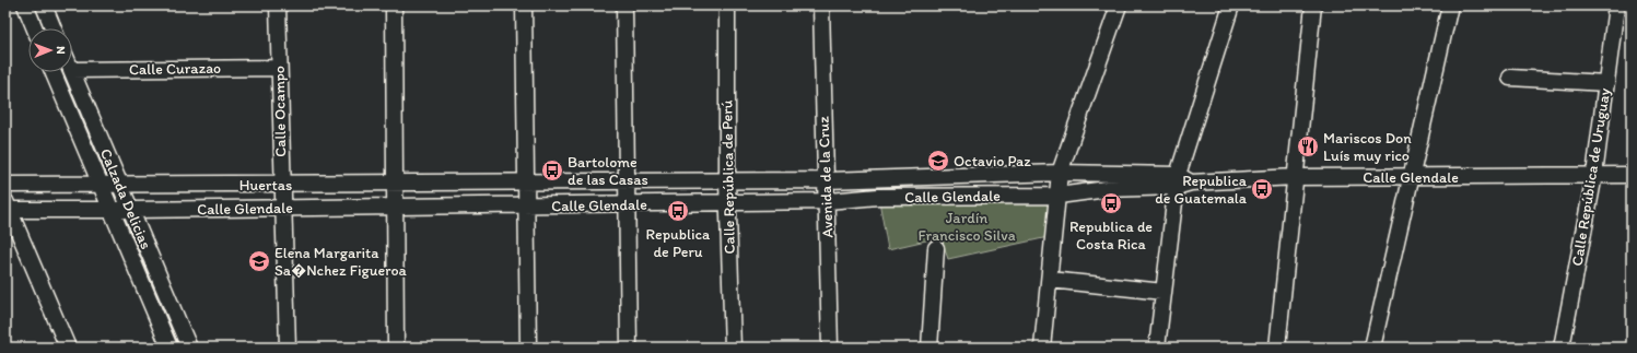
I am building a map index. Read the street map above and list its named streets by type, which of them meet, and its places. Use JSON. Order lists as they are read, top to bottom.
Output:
{
  "streets": {
    "street": [
      "Calle Curazao",
      "Calle Ocampo",
      "Calle República de Perú",
      "Avenida de la Cruz",
      "Calle Glendale",
      "Calle República de Uruguay",
      "Huertas",
      "Calzada Delicias"
    ]
  },
  "crossings": [
    ["Calle Curazao", "Calle Ocampo"],
    ["Calle Curazao", "Calzada Delicias"],
    ["Calle Ocampo", "Calle Glendale"],
    ["Calle Ocampo", "Huertas"],
    ["Calle República de Perú", "Calle Glendale"],
    ["Avenida de la Cruz", "Calle Glendale"],
    ["Calle Glendale", "Calle República de Uruguay"],
    ["Calle Glendale", "Huertas"],
    ["Calle Glendale", "Calzada Delicias"],
    ["Huertas", "Calzada Delicias"]
  ],
  "parks": ["Jardín Francisco Silva"],
  "places": {
    "restaurant": ["Mariscos Don Luís muy rico"],
    "school or university": ["Octavio Paz", "Elena Margarita Sa�Nchez Figueroa"],
    "bus stop": [
      "Bartolome de las Casas",
      "Republica de Guatemala",
      "Republica de Costa Rica",
      "Republica de Peru"
    ]
  },
  "north": "right"
}
